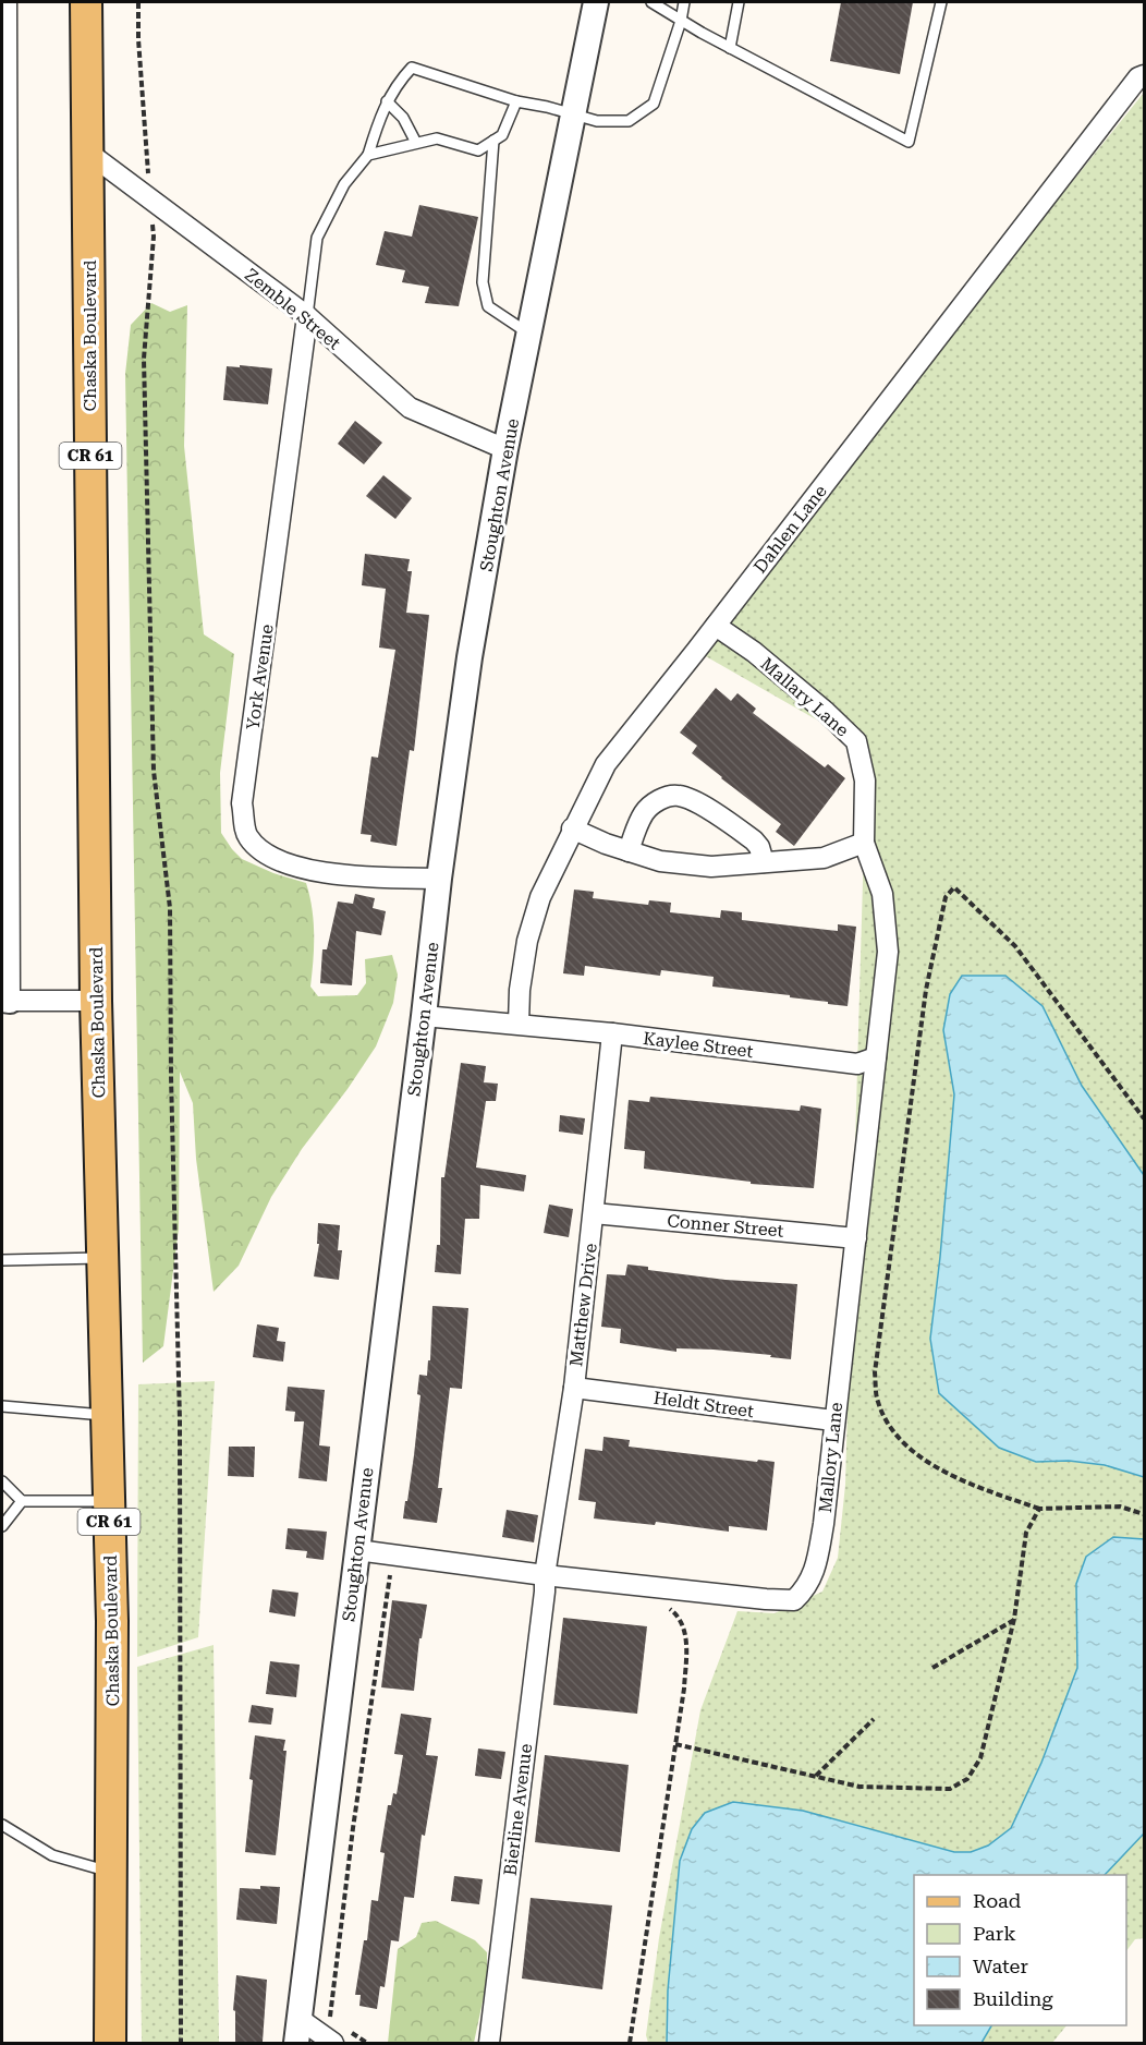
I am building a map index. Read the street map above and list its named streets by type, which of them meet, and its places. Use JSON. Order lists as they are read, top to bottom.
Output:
{
  "streets": {
    "main road": ["Chaska Boulevard", "CR 61"],
    "street": [
      "Zemble Street",
      "Stoughton Avenue",
      "Dahlen Lane",
      "York Avenue",
      "Mallary Lane",
      "Kaylee Street",
      "Conner Street",
      "Matthew Drive",
      "Heldt Street",
      "Mallory Lane",
      "Bierline Avenue"
    ]
  },
  "crossings": [
    ["Zemble Street", "Chaska Boulevard"],
    ["Zemble Street", "Stoughton Avenue"],
    ["Zemble Street", "York Avenue"],
    ["Stoughton Avenue", "York Avenue"],
    ["Stoughton Avenue", "Kaylee Street"],
    ["Dahlen Lane", "Mallary Lane"],
    ["Dahlen Lane", "Kaylee Street"],
    ["Mallary Lane", "Kaylee Street"],
    ["Mallary Lane", "Mallory Lane"],
    ["Kaylee Street", "Matthew Drive"],
    ["Kaylee Street", "Mallory Lane"],
    ["Conner Street", "Matthew Drive"],
    ["Conner Street", "Mallory Lane"],
    ["Matthew Drive", "Heldt Street"],
    ["Matthew Drive", "Mallory Lane"],
    ["Matthew Drive", "Bierline Avenue"],
    ["Heldt Street", "Mallory Lane"],
    ["Mallory Lane", "Bierline Avenue"]
  ],
  "legend": [
    "Road",
    "Park",
    "Water",
    "Building"
  ]
}
